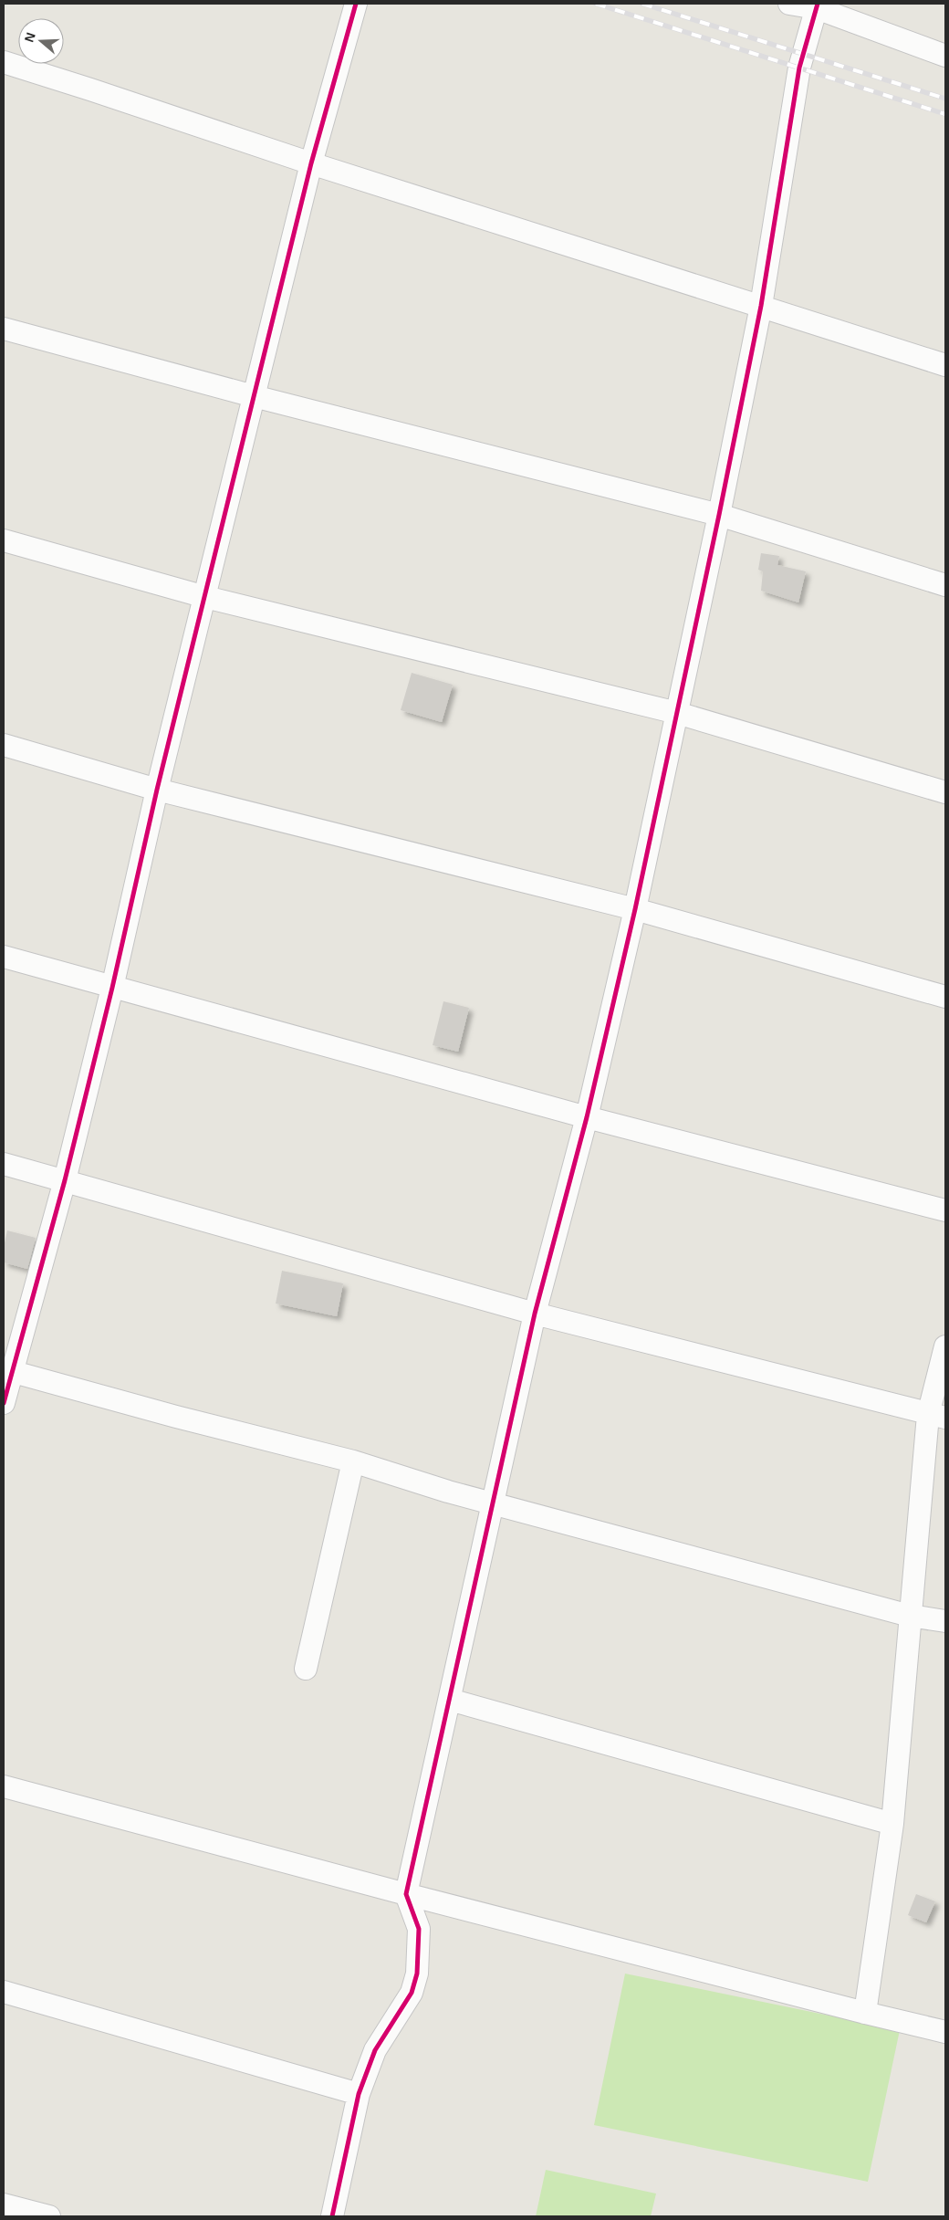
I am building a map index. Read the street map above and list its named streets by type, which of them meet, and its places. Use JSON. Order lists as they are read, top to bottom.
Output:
{
  "north": "left"
}
